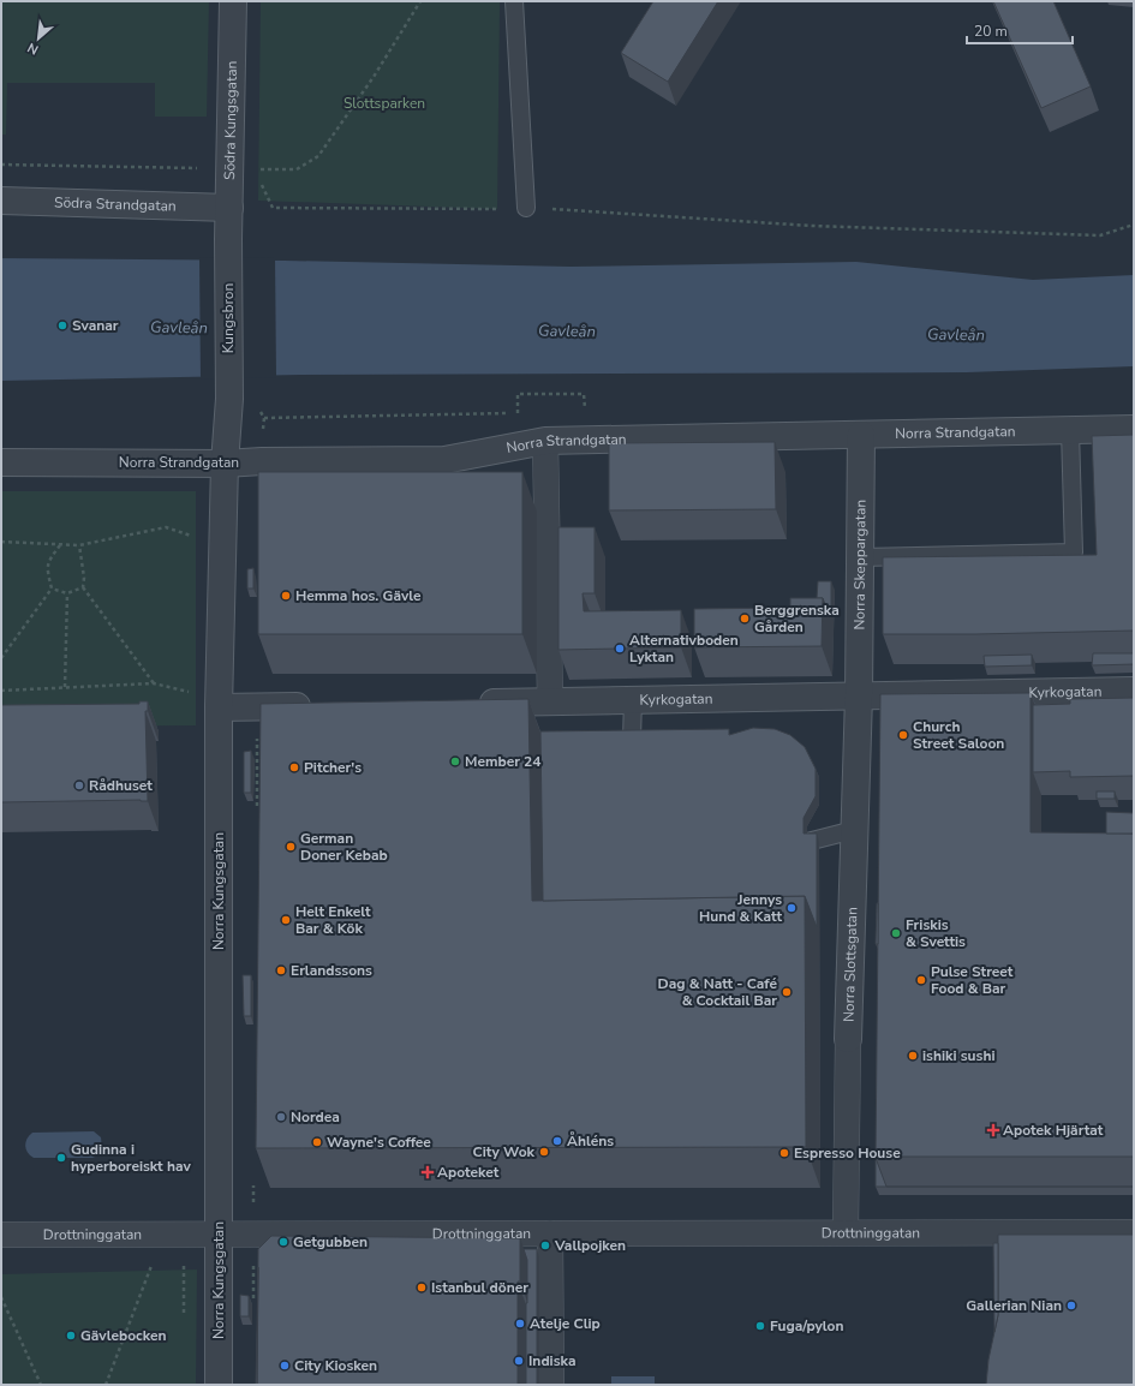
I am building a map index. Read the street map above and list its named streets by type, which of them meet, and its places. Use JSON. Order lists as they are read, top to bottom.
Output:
{
  "streets": {
    "street": [
      "Södra Kungsgatan",
      "Södra Strandgatan",
      "Kungsbron",
      "Norra Strandgatan",
      "Norra Skeppargatan",
      "Kyrkogatan",
      "Norra Kungsgatan",
      "Norra Slottsgatan",
      "Drottninggatan"
    ]
  },
  "crossings": [
    ["Södra Kungsgatan", "Södra Strandgatan"],
    ["Södra Kungsgatan", "Kungsbron"],
    ["Kungsbron", "Norra Kungsgatan"],
    ["Norra Strandgatan", "Norra Skeppargatan"],
    ["Norra Strandgatan", "Norra Kungsgatan"],
    ["Norra Skeppargatan", "Kyrkogatan"],
    ["Norra Skeppargatan", "Norra Slottsgatan"],
    ["Kyrkogatan", "Norra Slottsgatan"],
    ["Norra Kungsgatan", "Drottninggatan"],
    ["Norra Slottsgatan", "Drottninggatan"]
  ],
  "water": ["Gavleån"],
  "parks": ["Slottsparken"],
  "places": {
    "other": [
      "Svanar",
      "Hemma hos. Gävle",
      "Berggrenska Gården",
      "Alternativboden Lyktan",
      "Church Street Saloon",
      "Member 24",
      "Pitcher's",
      "Rådhuset",
      "German Doner Kebab",
      "Jennys Hund & Katt",
      "Helt Enkelt Bar & Kök",
      "Friskis & Svettis",
      "Erlandssons",
      "Pulse Street Food & Bar",
      "Dag & Natt - Café & Cocktail Bar",
      "ishiki sushi",
      "Nordea",
      "Åhléns",
      "Wayne's Coffee",
      "City Wok",
      "Espresso House",
      "Gudinna i hyperboreiskt hav",
      "Getgubben",
      "Vallpojken",
      "Istanbul döner",
      "Gallerian Nian",
      "Atelje Clip",
      "Fuga/pylon",
      "Gävlebocken",
      "Indiska",
      "City Kiosken"
    ],
    "health": ["Apotek Hjärtat", "Apoteket"]
  },
  "scale_bar": "20 m",
  "north": "bottom left"
}
